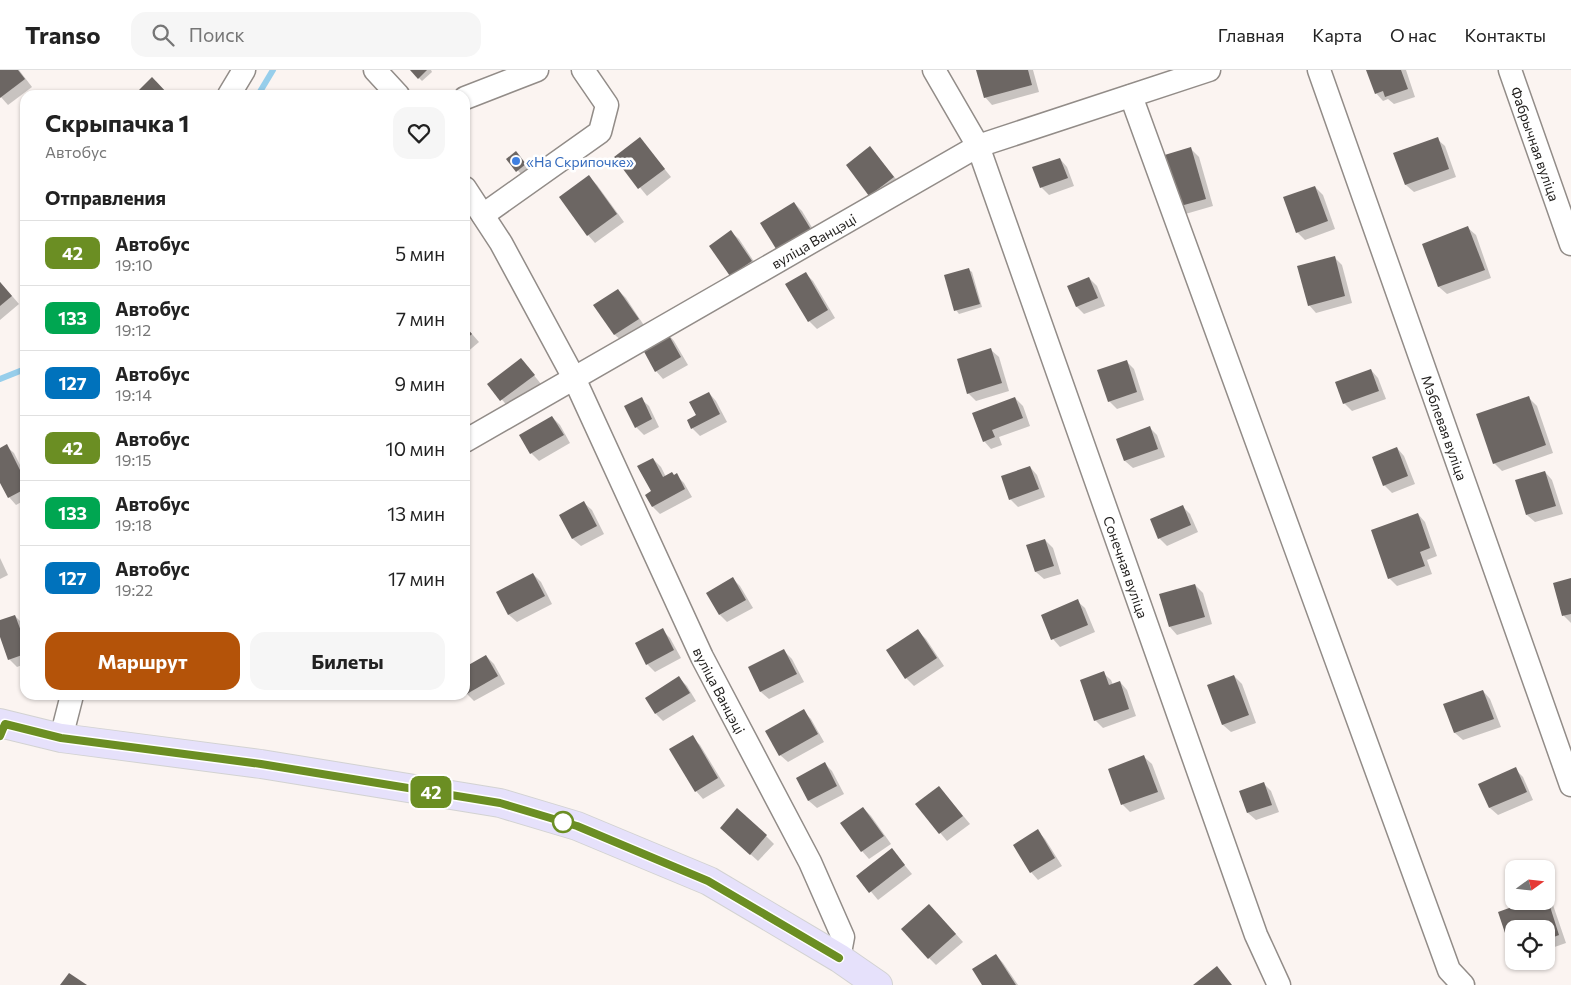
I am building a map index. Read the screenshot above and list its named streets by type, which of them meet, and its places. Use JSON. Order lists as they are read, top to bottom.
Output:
{
  "streets": {
    "street": [
      "Фабрычная вуліца",
      "вуліца Ванцэці",
      "Мэблевая вуліца",
      "Сонечная вуліца"
    ]
  },
  "crossings": [
    ["вуліца Ванцэці", "Сонечная вуліца"]
  ],
  "places": ["«На Скрипочке»"],
  "lines": ["bus line 42"],
  "north": "right",
  "page": {
    "header": "Transo",
    "search": "Поиск",
    "nav": [
      "Главная",
      "Карта",
      "О нас",
      "Контакты"
    ],
    "on_map": "42",
    "heading": [
      ["Скрыпачка 1", "Автобус"],
      "Отправления"
    ],
    "list": [
      {
        "mark": "42",
        "name": "Автобус",
        "note": "19:10",
        "value": "5 мин"
      },
      {
        "mark": "133",
        "name": "Автобус",
        "note": "19:12",
        "value": "7 мин"
      },
      {
        "mark": "127",
        "name": "Автобус",
        "note": "19:14",
        "value": "9 мин"
      },
      {
        "mark": "42",
        "name": "Автобус",
        "note": "19:15",
        "value": "10 мин"
      },
      {
        "mark": "133",
        "name": "Автобус",
        "note": "19:18",
        "value": "13 мин"
      },
      {
        "mark": "127",
        "name": "Автобус",
        "note": "19:22",
        "value": "17 мин"
      }
    ],
    "buttons": ["Маршрут", "Билеты"]
  }
}
